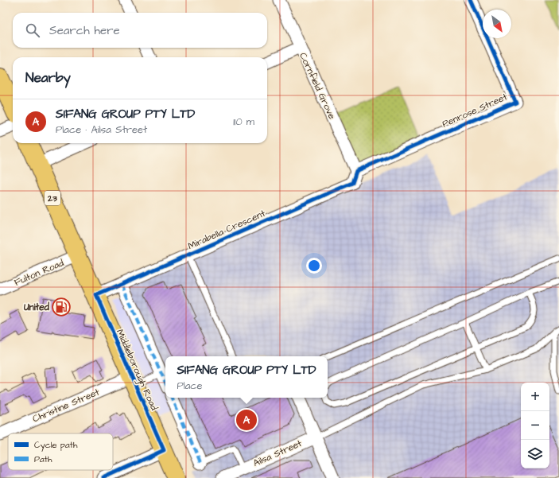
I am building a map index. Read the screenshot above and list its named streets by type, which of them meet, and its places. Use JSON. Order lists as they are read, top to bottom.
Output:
{
  "streets": {
    "main road": ["23", "Middleborough Road"],
    "street": [
      "Cornfield Grove",
      "Penrose Street",
      "Mirabella Crescent",
      "Fulton Road",
      "Christine Street",
      "Ailsa Street"
    ]
  },
  "crossings": [
    ["Cornfield Grove", "Penrose Street"],
    ["Cornfield Grove", "Mirabella Crescent"],
    ["Penrose Street", "Mirabella Crescent"],
    ["Mirabella Crescent", "Middleborough Road"],
    ["Fulton Road", "Middleborough Road"],
    ["Middleborough Road", "Christine Street"]
  ],
  "places": {
    "fuel station": ["United"]
  },
  "legend": ["Cycle path", "Path"],
  "north": "bottom right",
  "page": {
    "search": "Search here",
    "heading": "Nearby",
    "list": [
      {
        "mark": "A",
        "name": "SIFANG GROUP PTY LTD",
        "note": "Place · Ailsa Street",
        "value": "110 m"
      }
    ],
    "popup": ["SIFANG GROUP PTY LTD", "Place"],
    "map_buttons": ["+", "−"],
    "pins": "A"
  }
}
